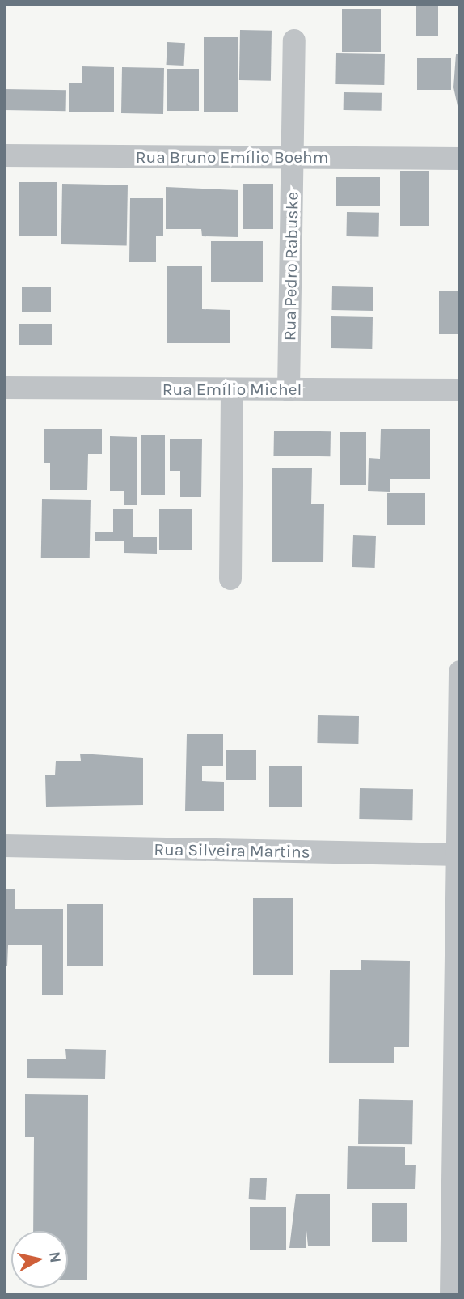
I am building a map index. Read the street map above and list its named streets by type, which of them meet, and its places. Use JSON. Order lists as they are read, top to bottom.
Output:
{
  "streets": {
    "street": [
      "Rua Bruno Emílio Boehm",
      "Rua Pedro Rabuske",
      "Rua Emílio Michel",
      "Rua Silveira Martins"
    ]
  },
  "crossings": [
    ["Rua Bruno Emílio Boehm", "Rua Pedro Rabuske"],
    ["Rua Pedro Rabuske", "Rua Emílio Michel"]
  ],
  "north": "right"
}
